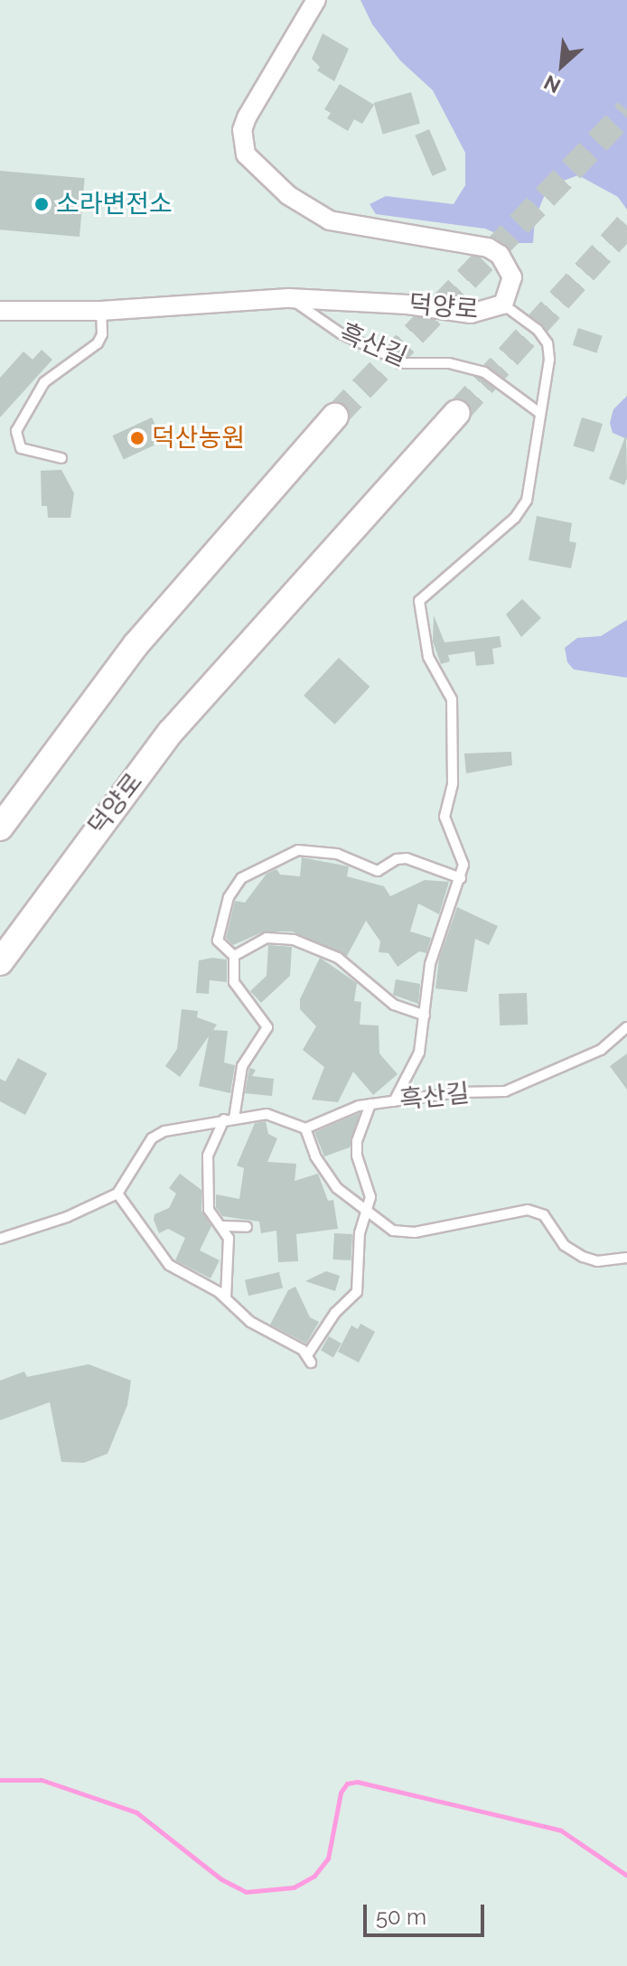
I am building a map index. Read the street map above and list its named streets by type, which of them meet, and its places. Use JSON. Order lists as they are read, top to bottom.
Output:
{
  "streets": {
    "main road": ["덕양로"],
    "lane": ["흑산길"]
  },
  "crossings": [
    ["덕양로", "흑산길"]
  ],
  "places": ["소라변전소", "덕산농원"],
  "scale_bar": "50 m",
  "north": "bottom left"
}
